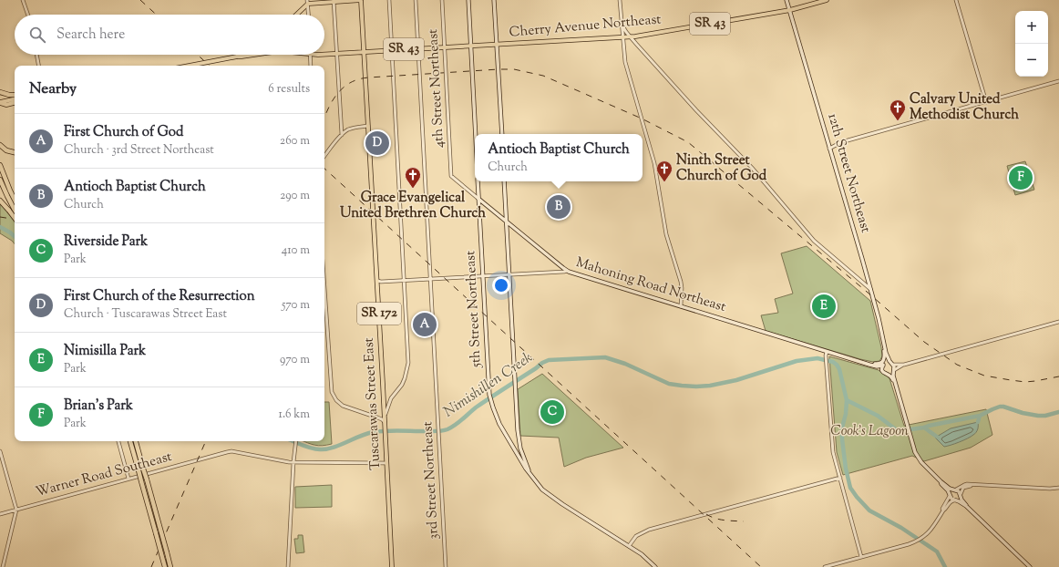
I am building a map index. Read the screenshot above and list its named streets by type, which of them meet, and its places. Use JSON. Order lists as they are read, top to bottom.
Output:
{
  "streets": {
    "main road": [
      "SR 43",
      "Cherry Avenue Northeast",
      "12th Street Northeast",
      "Mahoning Road Northeast",
      "5th Street Northeast",
      "SR 172",
      "Tuscarawas Street East"
    ],
    "street": ["4th Street Northeast", "Warner Road Southeast", "3rd Street Northeast"]
  },
  "crossings": [
    ["SR 43", "Cherry Avenue Northeast"],
    ["SR 43", "Tuscarawas Street East"],
    ["Cherry Avenue Northeast", "4th Street Northeast"],
    ["Cherry Avenue Northeast", "12th Street Northeast"],
    ["Cherry Avenue Northeast", "Tuscarawas Street East"],
    ["Cherry Avenue Northeast", "3rd Street Northeast"],
    ["4th Street Northeast", "Mahoning Road Northeast"],
    ["12th Street Northeast", "Mahoning Road Northeast"],
    ["Mahoning Road Northeast", "5th Street Northeast"],
    ["Tuscarawas Street East", "Warner Road Southeast"]
  ],
  "water": ["Nimishillen Creek"],
  "parks": ["Cook's Lagoon"],
  "places": {
    "church": ["Calvary United Methodist Church", "Ninth Street Church of God", "Grace Evangelical United Brethren Church"]
  },
  "page": {
    "map_buttons": ["+", "−"],
    "search": "Search here",
    "heading": ["Nearby", "6 results"],
    "list": [
      {
        "mark": "A",
        "name": "First Church of God",
        "note": "Church · 3rd Street Northeast",
        "value": "260 m"
      },
      {
        "mark": "B",
        "name": "Antioch Baptist Church",
        "note": "Church",
        "value": "290 m"
      },
      {
        "mark": "C",
        "name": "Riverside Park",
        "note": "Park",
        "value": "410 m"
      },
      {
        "mark": "D",
        "name": "First Church of the Resurrection",
        "note": "Church · Tuscarawas Street East",
        "value": "570 m"
      },
      {
        "mark": "E",
        "name": "Nimisilla Park",
        "note": "Park",
        "value": "970 m"
      },
      {
        "mark": "F",
        "name": "Brian's Park",
        "note": "Park",
        "value": "1.6 km"
      }
    ],
    "pins": [
      "D",
      "F",
      "B",
      "E",
      "A",
      "C"
    ],
    "popup": ["Antioch Baptist Church", "Church"]
  }
}
